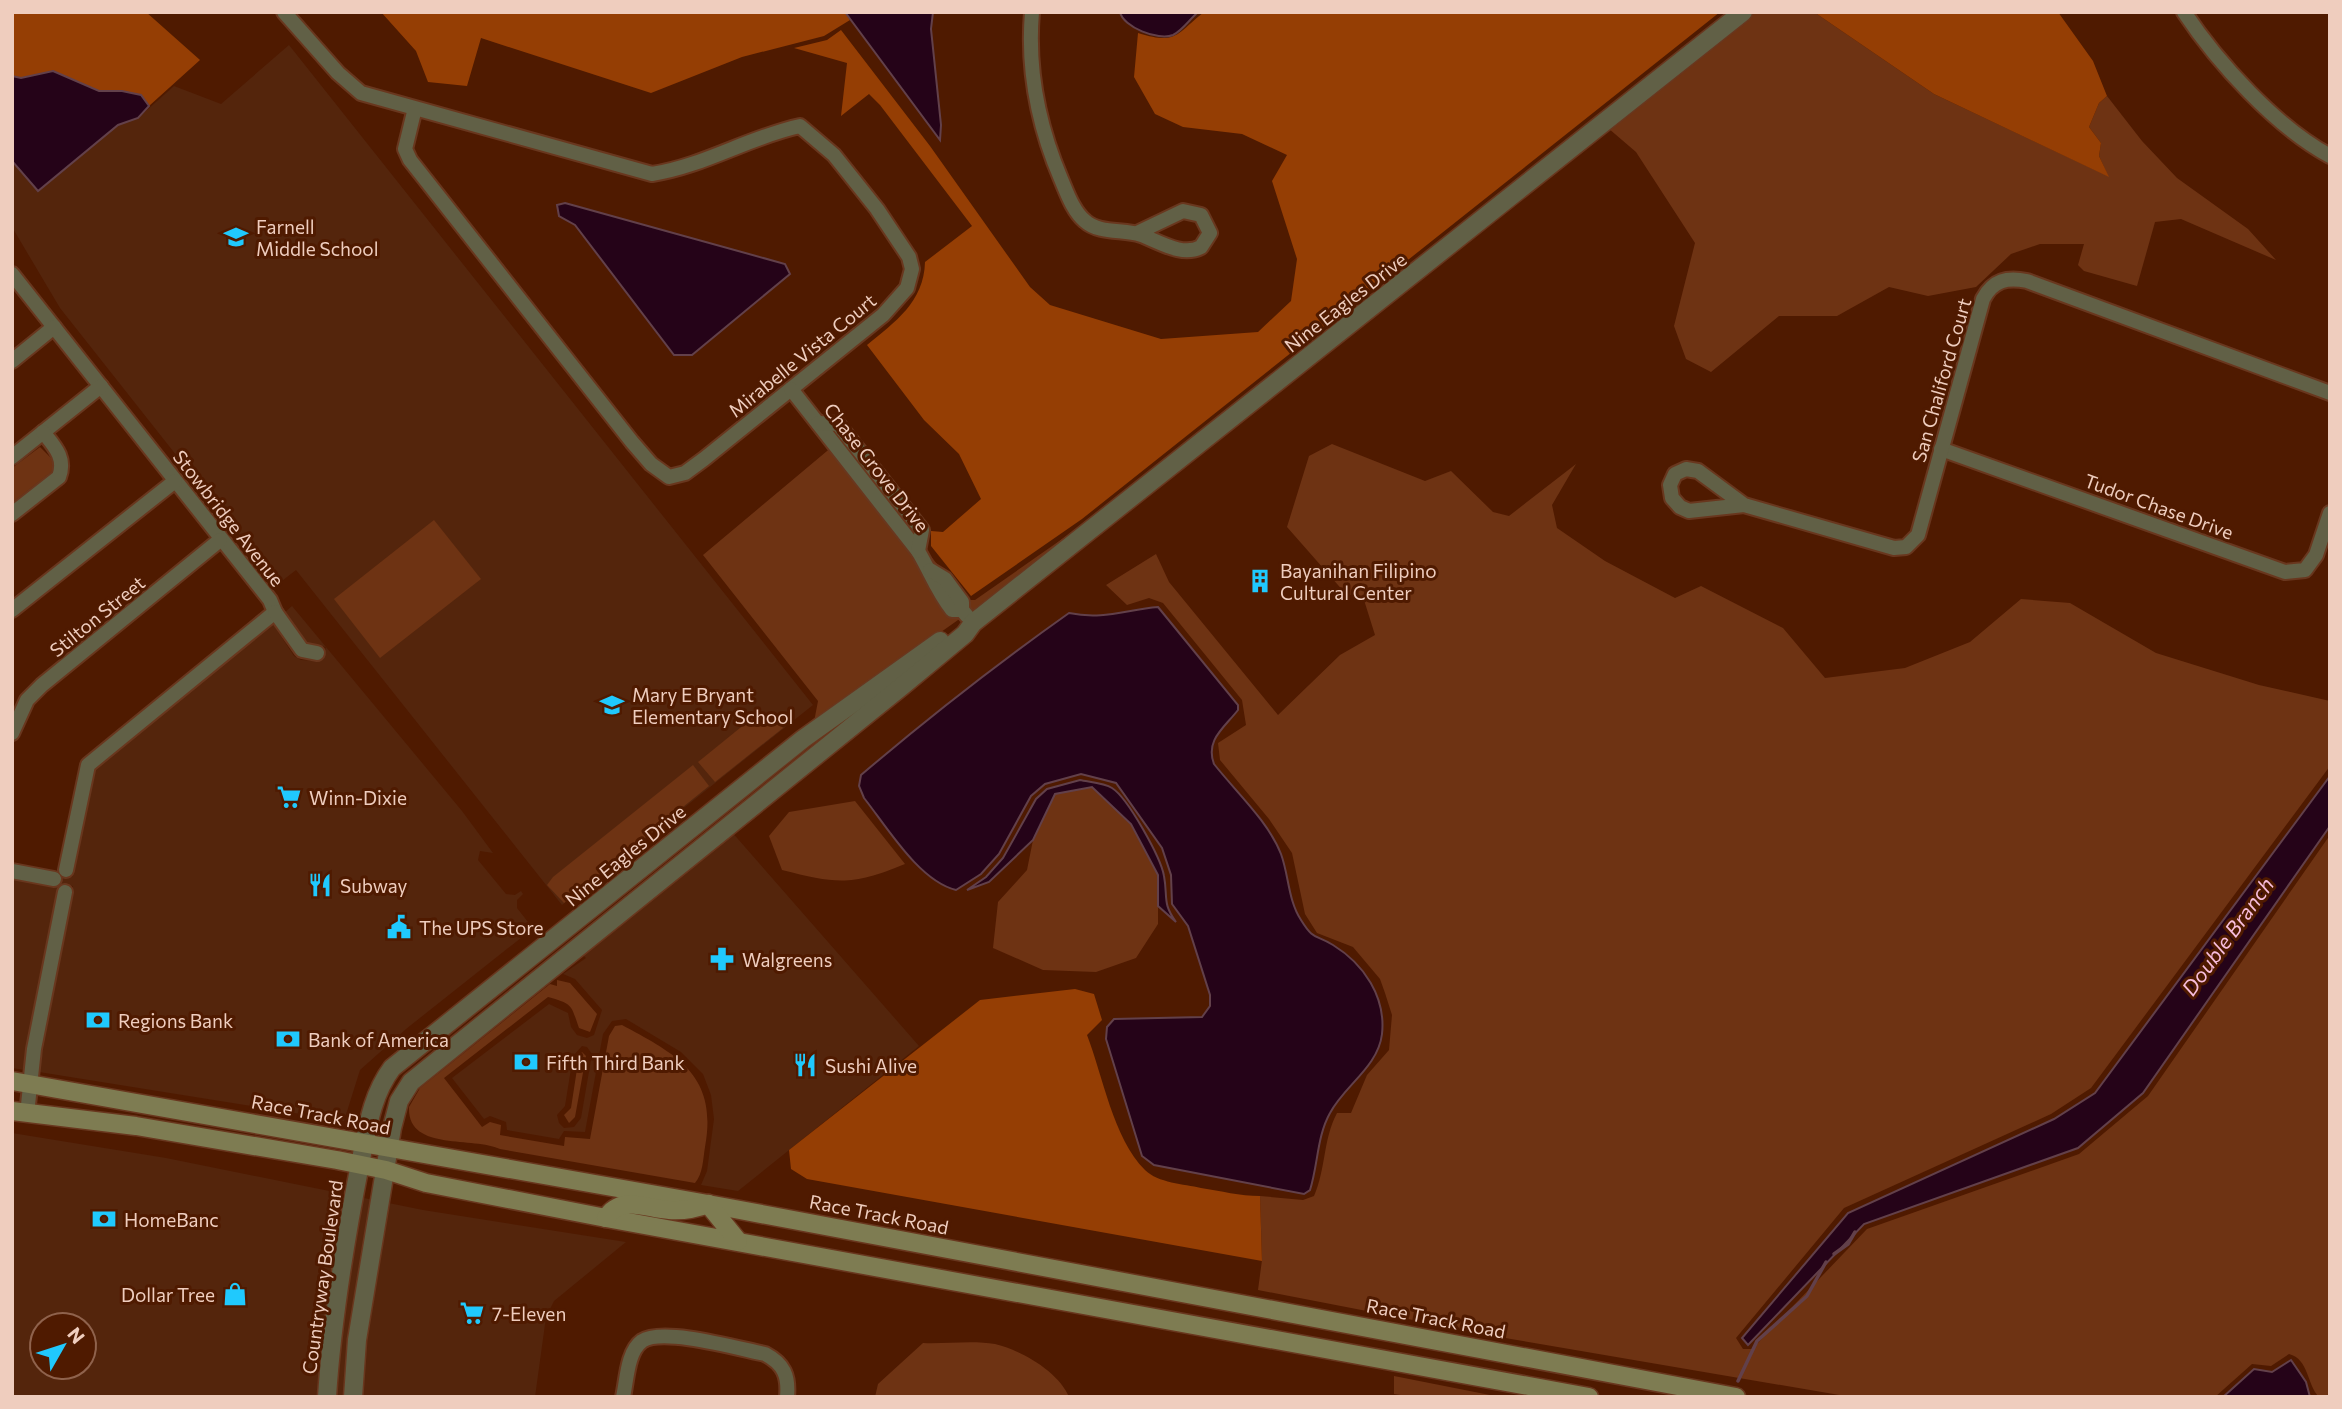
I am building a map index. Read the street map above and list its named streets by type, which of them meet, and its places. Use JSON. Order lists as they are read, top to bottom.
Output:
{
  "streets": {
    "main road": ["Race Track Road"],
    "street": [
      "Nine Eagles Drive",
      "Mirabelle Vista Court",
      "San Chaliford Court",
      "Chase Grove Drive",
      "Tudor Chase Drive",
      "Stowbridge Avenue",
      "Stilton Street",
      "Countryway Boulevard"
    ]
  },
  "crossings": [
    ["Nine Eagles Drive", "Chase Grove Drive"],
    ["Nine Eagles Drive", "Race Track Road"],
    ["Nine Eagles Drive", "Countryway Boulevard"],
    ["Mirabelle Vista Court", "Chase Grove Drive"],
    ["San Chaliford Court", "Tudor Chase Drive"],
    ["Stowbridge Avenue", "Stilton Street"]
  ],
  "water": ["Double Branch"],
  "places": {
    "school or university": ["Farnell Middle School", "Mary E Bryant Elementary School"],
    "building": ["Bayanihan Filipino Cultural Center"],
    "supermarket": ["Winn-Dixie", "7-Eleven"],
    "restaurant": ["Subway", "Sushi Alive"],
    "public building": ["The UPS Store"],
    "pharmacy": ["Walgreens"],
    "bank": [
      "Regions Bank",
      "Bank of America",
      "Fifth Third Bank",
      "HomeBanc"
    ],
    "shop": ["Dollar Tree"]
  },
  "north": "top right"
}
